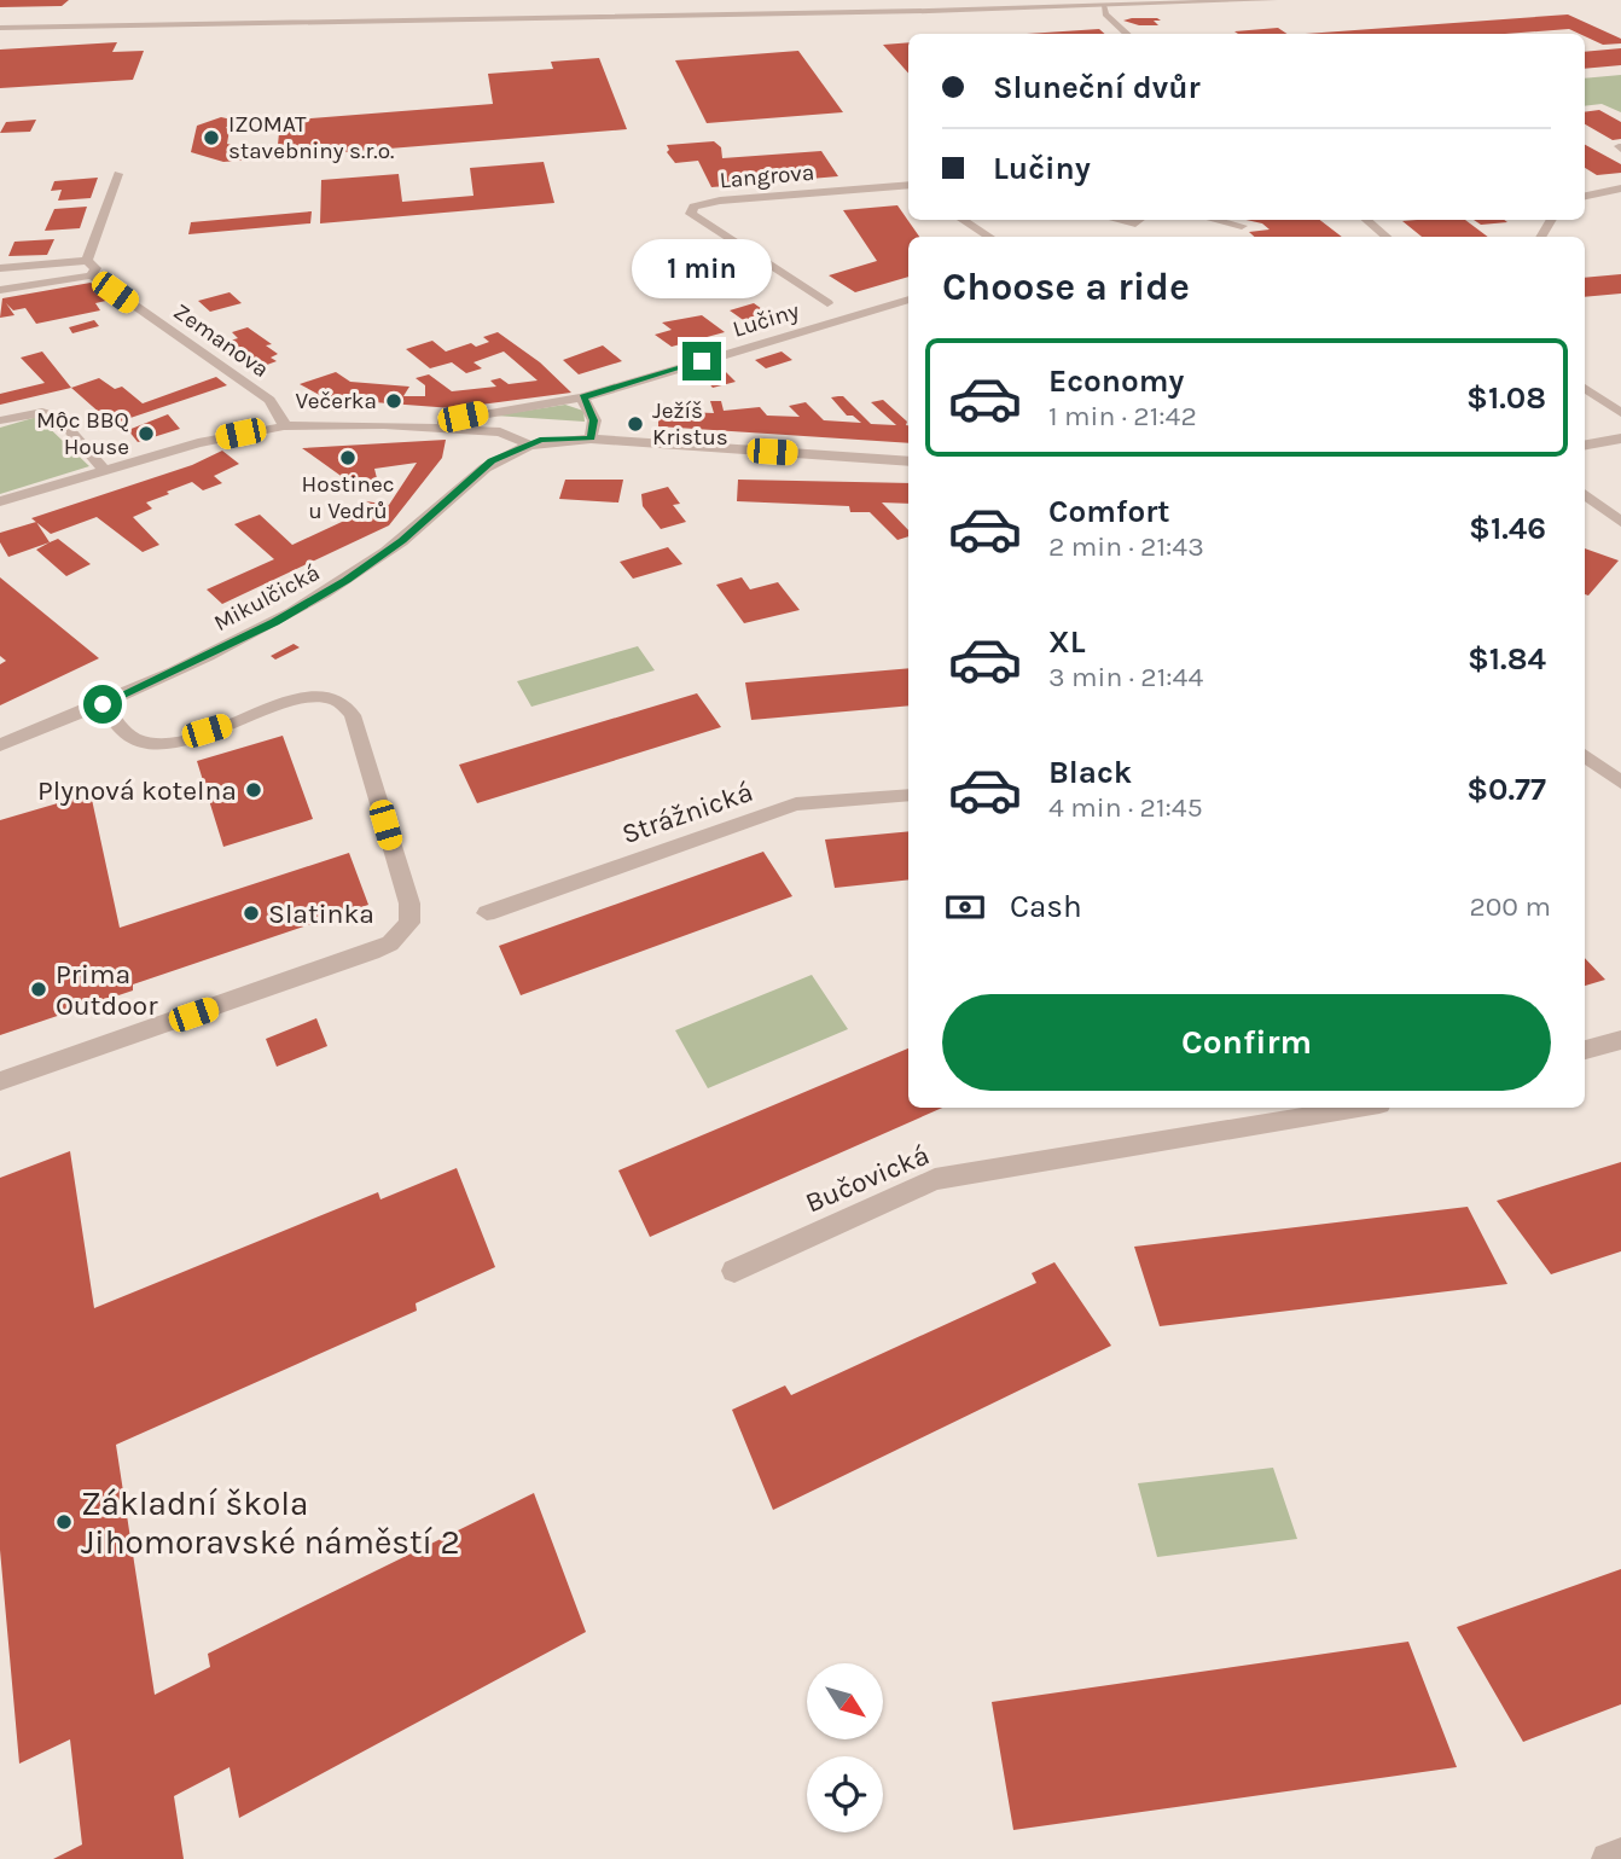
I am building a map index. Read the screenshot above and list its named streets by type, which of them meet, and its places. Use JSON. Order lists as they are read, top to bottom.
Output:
{
  "streets": {
    "street": [
      "Langrova",
      "Lučiny",
      "Zemanova",
      "Mikulčická",
      "Strážnická",
      "Bučovická"
    ]
  },
  "places": [
    "IZOMAT stavebniny s.r.o.",
    "Večerka",
    "Ježíš Kristus",
    "Mộc BBQ House",
    "Hostinec u Vedrů",
    "Plynová kotelna",
    "Slatinka",
    "Prima Outdoor",
    "Základní škola Jihomoravské náměstí 2"
  ],
  "north": "bottom right",
  "page": {
    "banner": ["Sluneční dvůr", "Lučiny"],
    "heading": "Choose a ride",
    "bubble": "1 min",
    "list": [
      {
        "name": "Economy",
        "note": "1 min · 21:42",
        "value": "$1.08"
      },
      {
        "name": "Comfort",
        "note": "2 min · 21:43",
        "value": "$1.46"
      },
      {
        "name": "XL",
        "note": "3 min · 21:44",
        "value": "$1.84"
      },
      {
        "name": "Black",
        "note": "4 min · 21:45",
        "value": "$0.77"
      }
    ],
    "pay": ["Cash", "200 m"],
    "buttons": "Confirm"
  }
}
